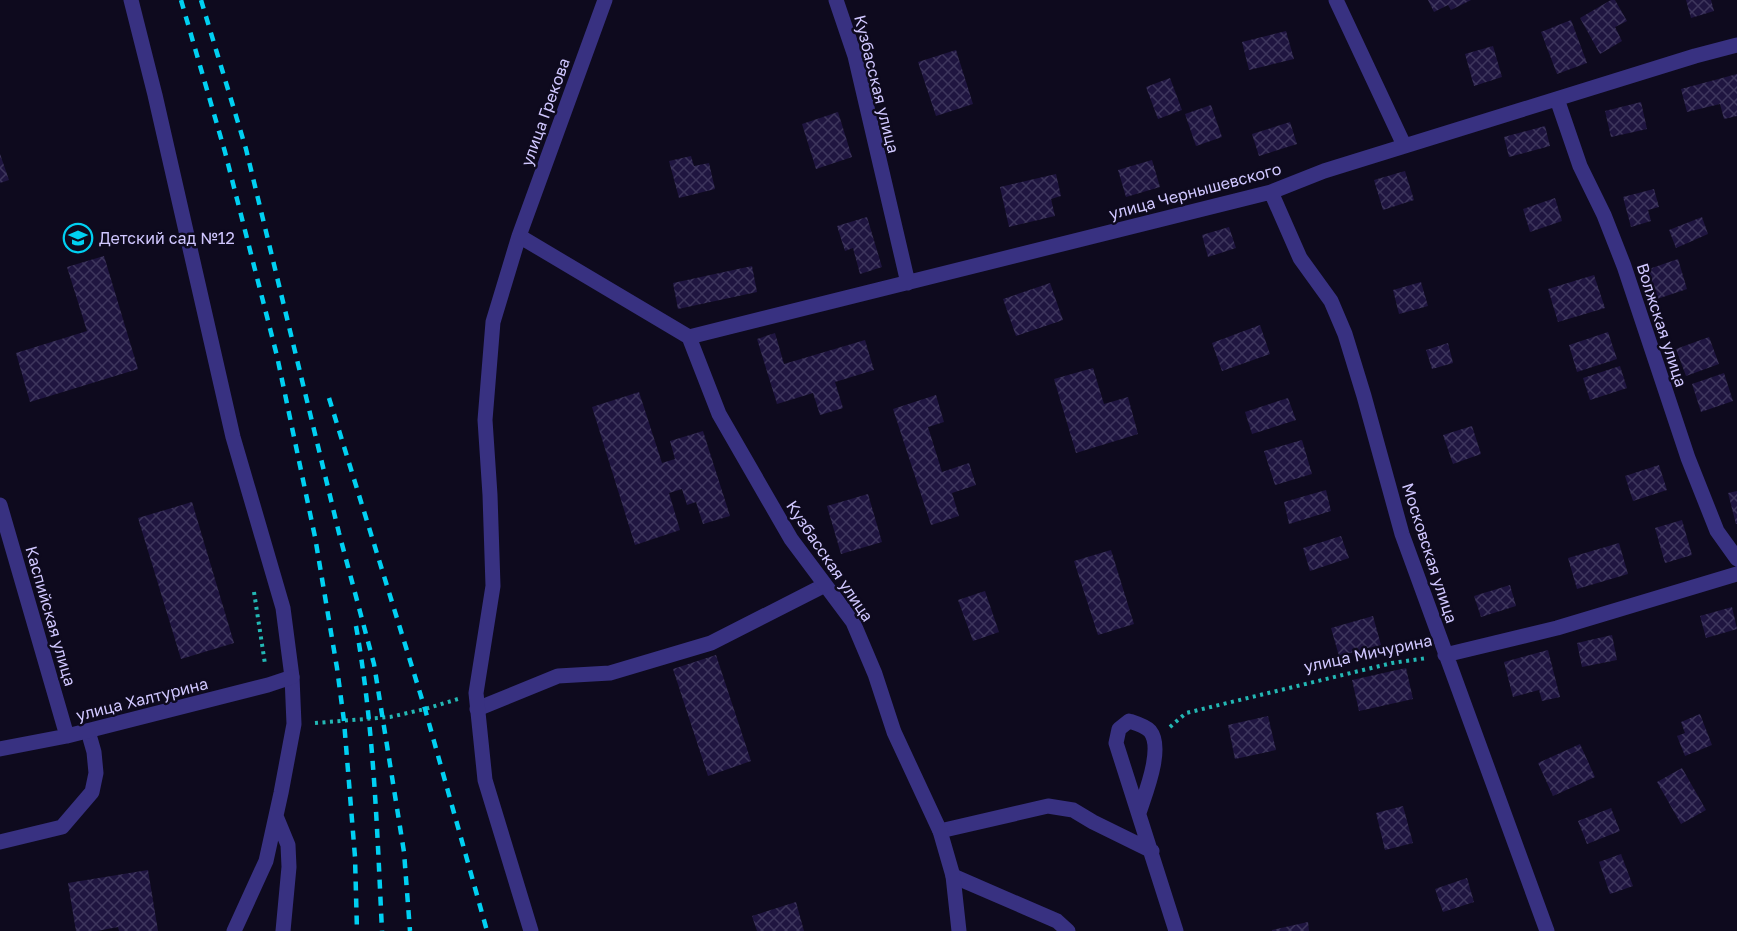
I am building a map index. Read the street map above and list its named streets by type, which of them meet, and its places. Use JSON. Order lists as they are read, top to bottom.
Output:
{
  "streets": {
    "street": [
      "Кузбасская улица",
      "улица Грекова",
      "улица Чернышевского",
      "Волжская улица",
      "Московская улица",
      "Каспийская улица",
      "улица Мичурина",
      "улица Халтурина"
    ]
  },
  "crossings": [
    ["Кузбасская улица", "улица Чернышевского"],
    ["улица Чернышевского", "Волжская улица"],
    ["улица Чернышевского", "Московская улица"],
    ["Московская улица", "улица Мичурина"],
    ["Каспийская улица", "улица Халтурина"]
  ],
  "places": {
    "school or university": ["Детский сад №12"]
  }
}
